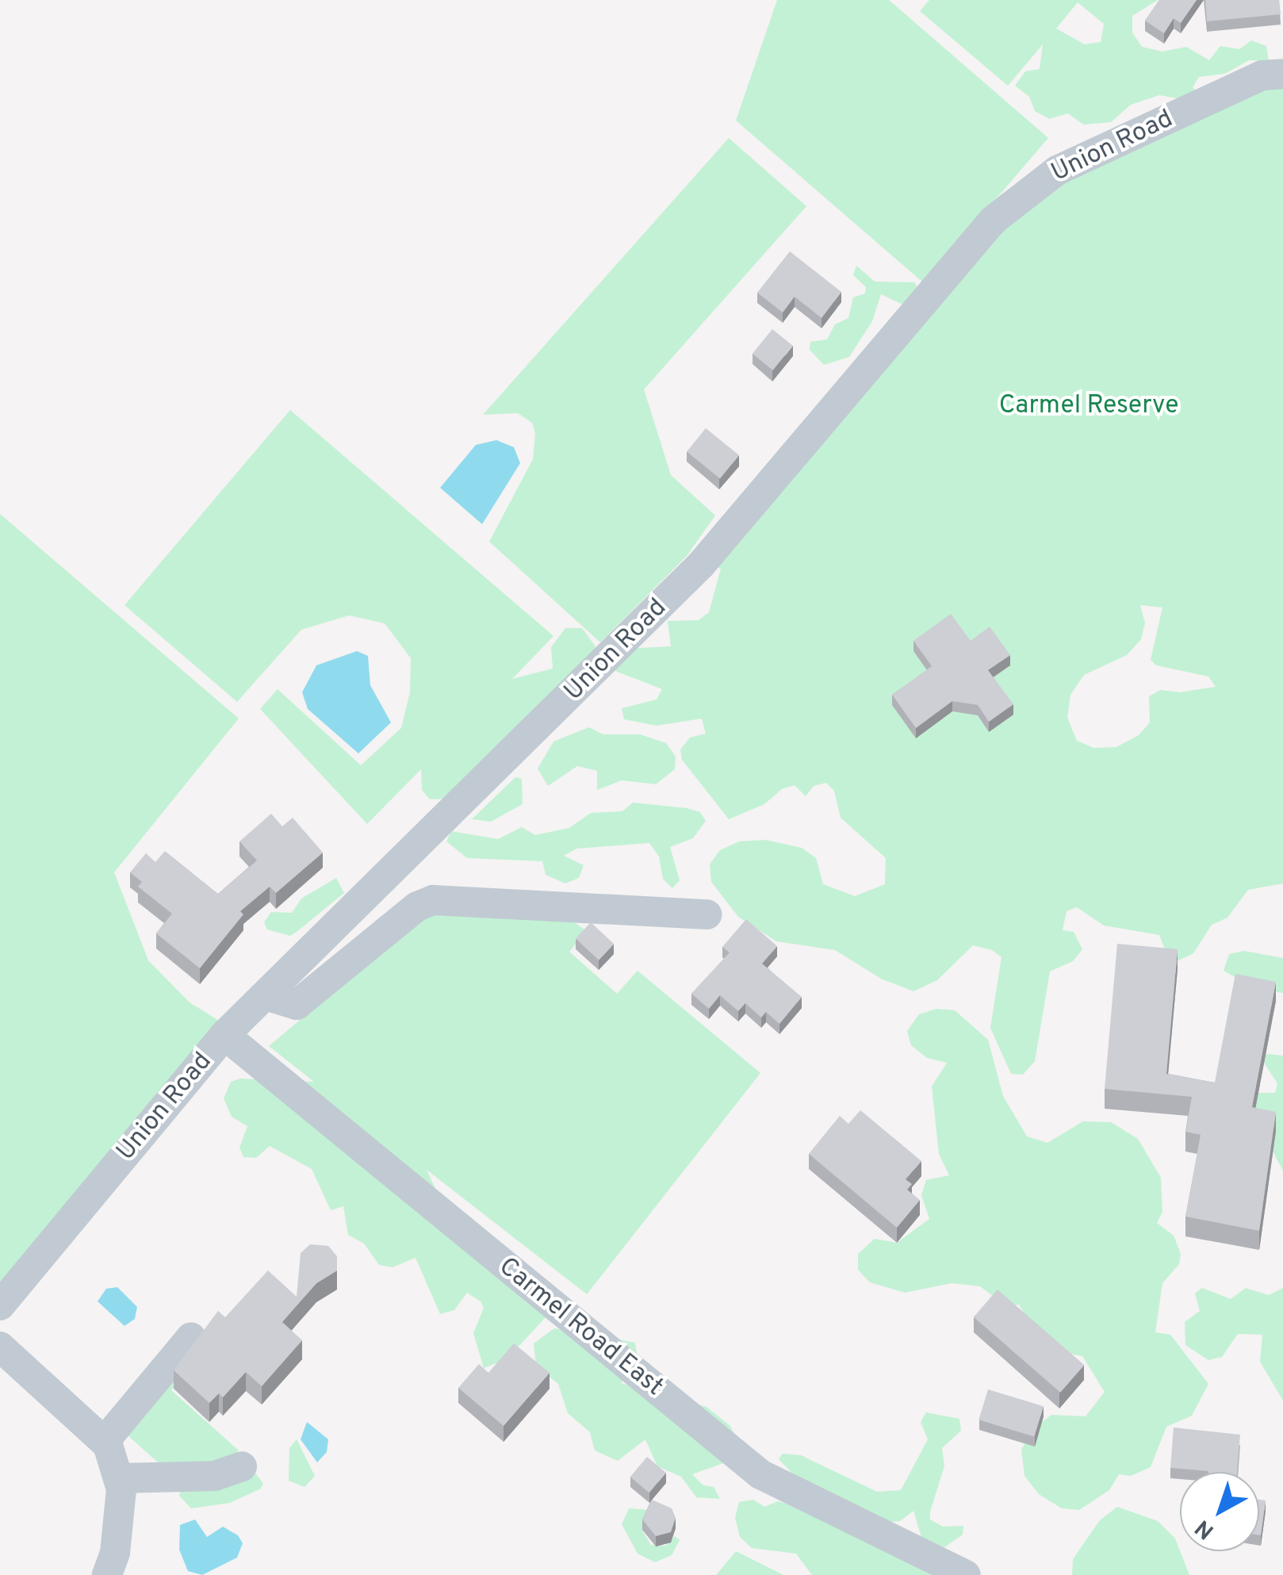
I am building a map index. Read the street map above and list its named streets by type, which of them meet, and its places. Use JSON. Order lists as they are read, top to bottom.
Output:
{
  "streets": {
    "street": ["Union Road", "Carmel Road East"]
  },
  "crossings": [
    ["Union Road", "Carmel Road East"]
  ],
  "parks": ["Carmel Reserve"],
  "north": "bottom left"
}
